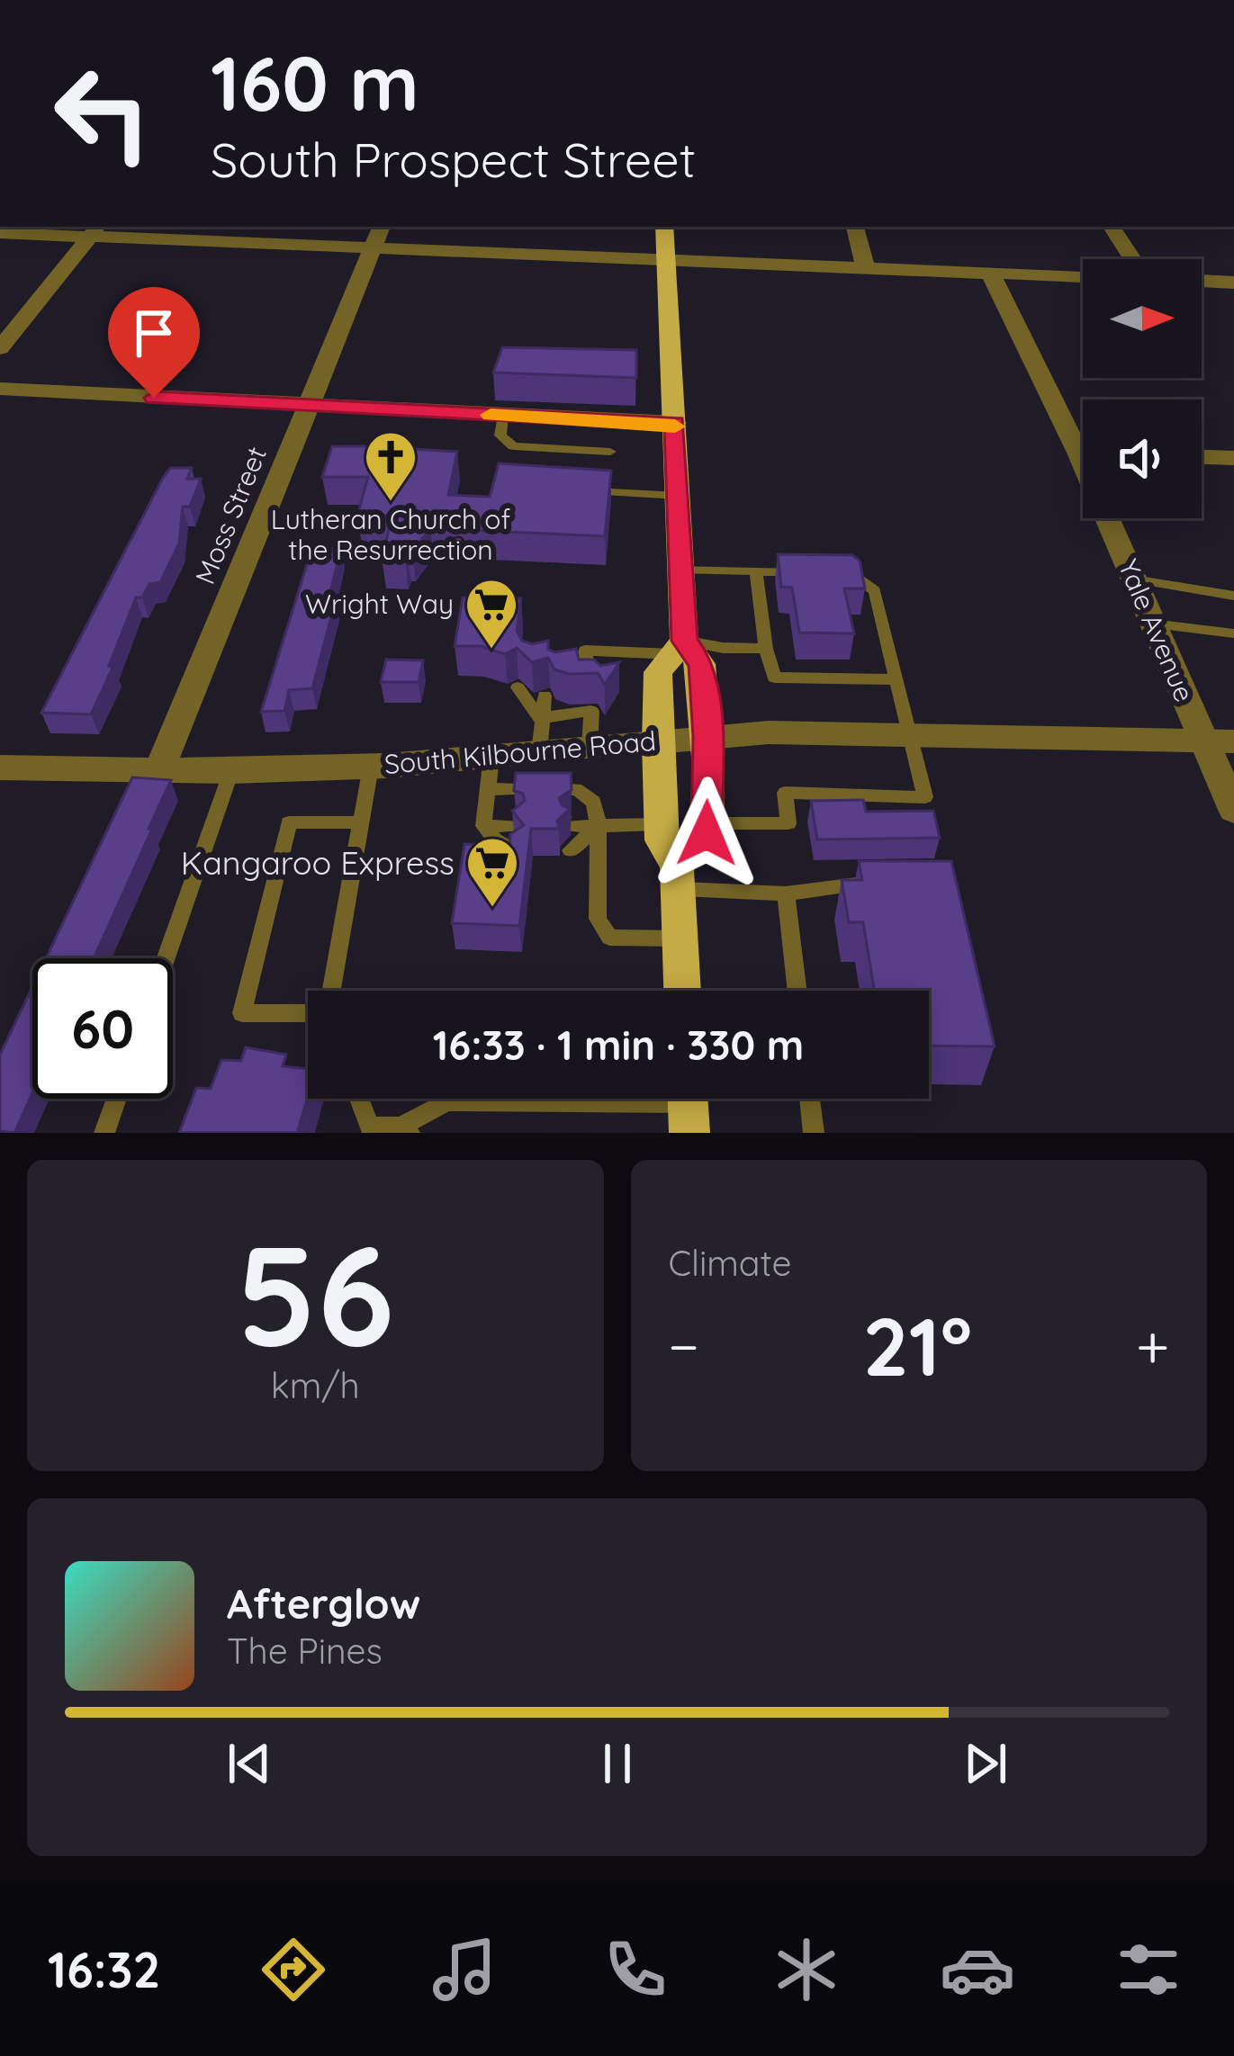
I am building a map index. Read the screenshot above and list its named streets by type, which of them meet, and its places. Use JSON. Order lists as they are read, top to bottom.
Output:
{
  "streets": {
    "street": ["Moss Street", "Yale Avenue", "South Kilbourne Road"]
  },
  "crossings": [
    ["Moss Street", "South Kilbourne Road"],
    ["Yale Avenue", "South Kilbourne Road"]
  ],
  "places": {
    "church": ["Lutheran Church of the Resurrection"],
    "supermarket": ["Wright Way", "Kangaroo Express"]
  },
  "north": "right",
  "page": {
    "turn": ["160 m", "South Prospect Street"],
    "limit": "60",
    "trip": "16:33 · 1 min · 330 m",
    "tile": [
      ["56", "km/h"],
      "Climate"
    ],
    "heat": ["−", "21°", "+"],
    "song": ["Afterglow", "The Pines"],
    "tabs": "16:32"
  }
}
